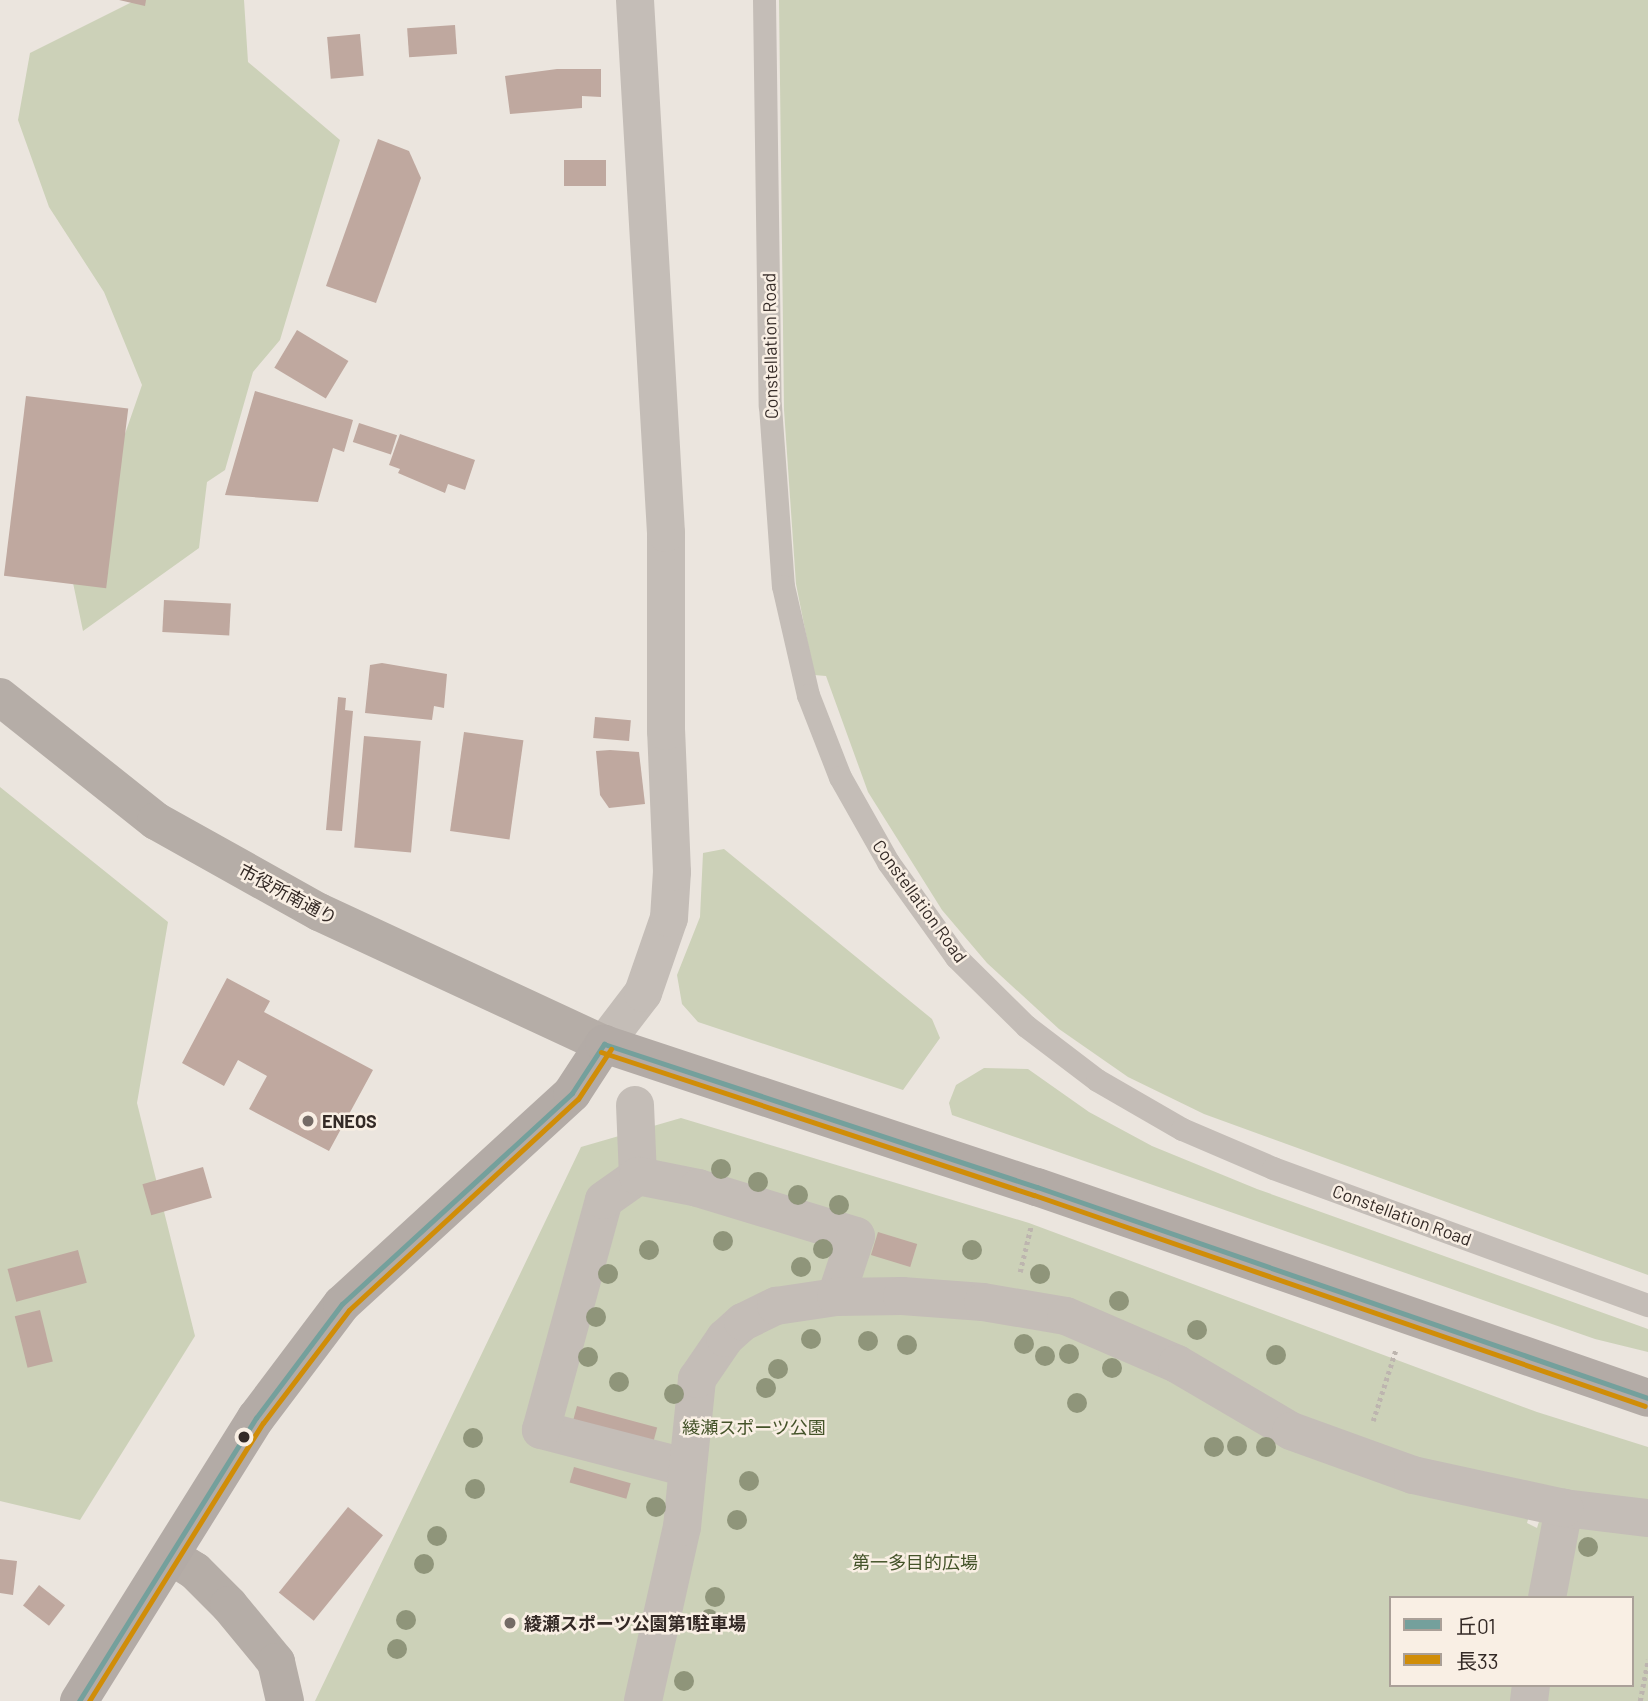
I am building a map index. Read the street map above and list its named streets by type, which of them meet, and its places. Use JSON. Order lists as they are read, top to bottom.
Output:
{
  "streets": {
    "street": ["市役所南通り"],
    "lane": ["Constellation Road"]
  },
  "parks": ["綾瀬スポーツ公園", "第一多目的広場"],
  "places": ["ENEOS", "綾瀬スポーツ公園第1駐車場"],
  "lines": ["transit line 丘01", "transit line 長33"],
  "legend": ["丘01", "長33"]
}
